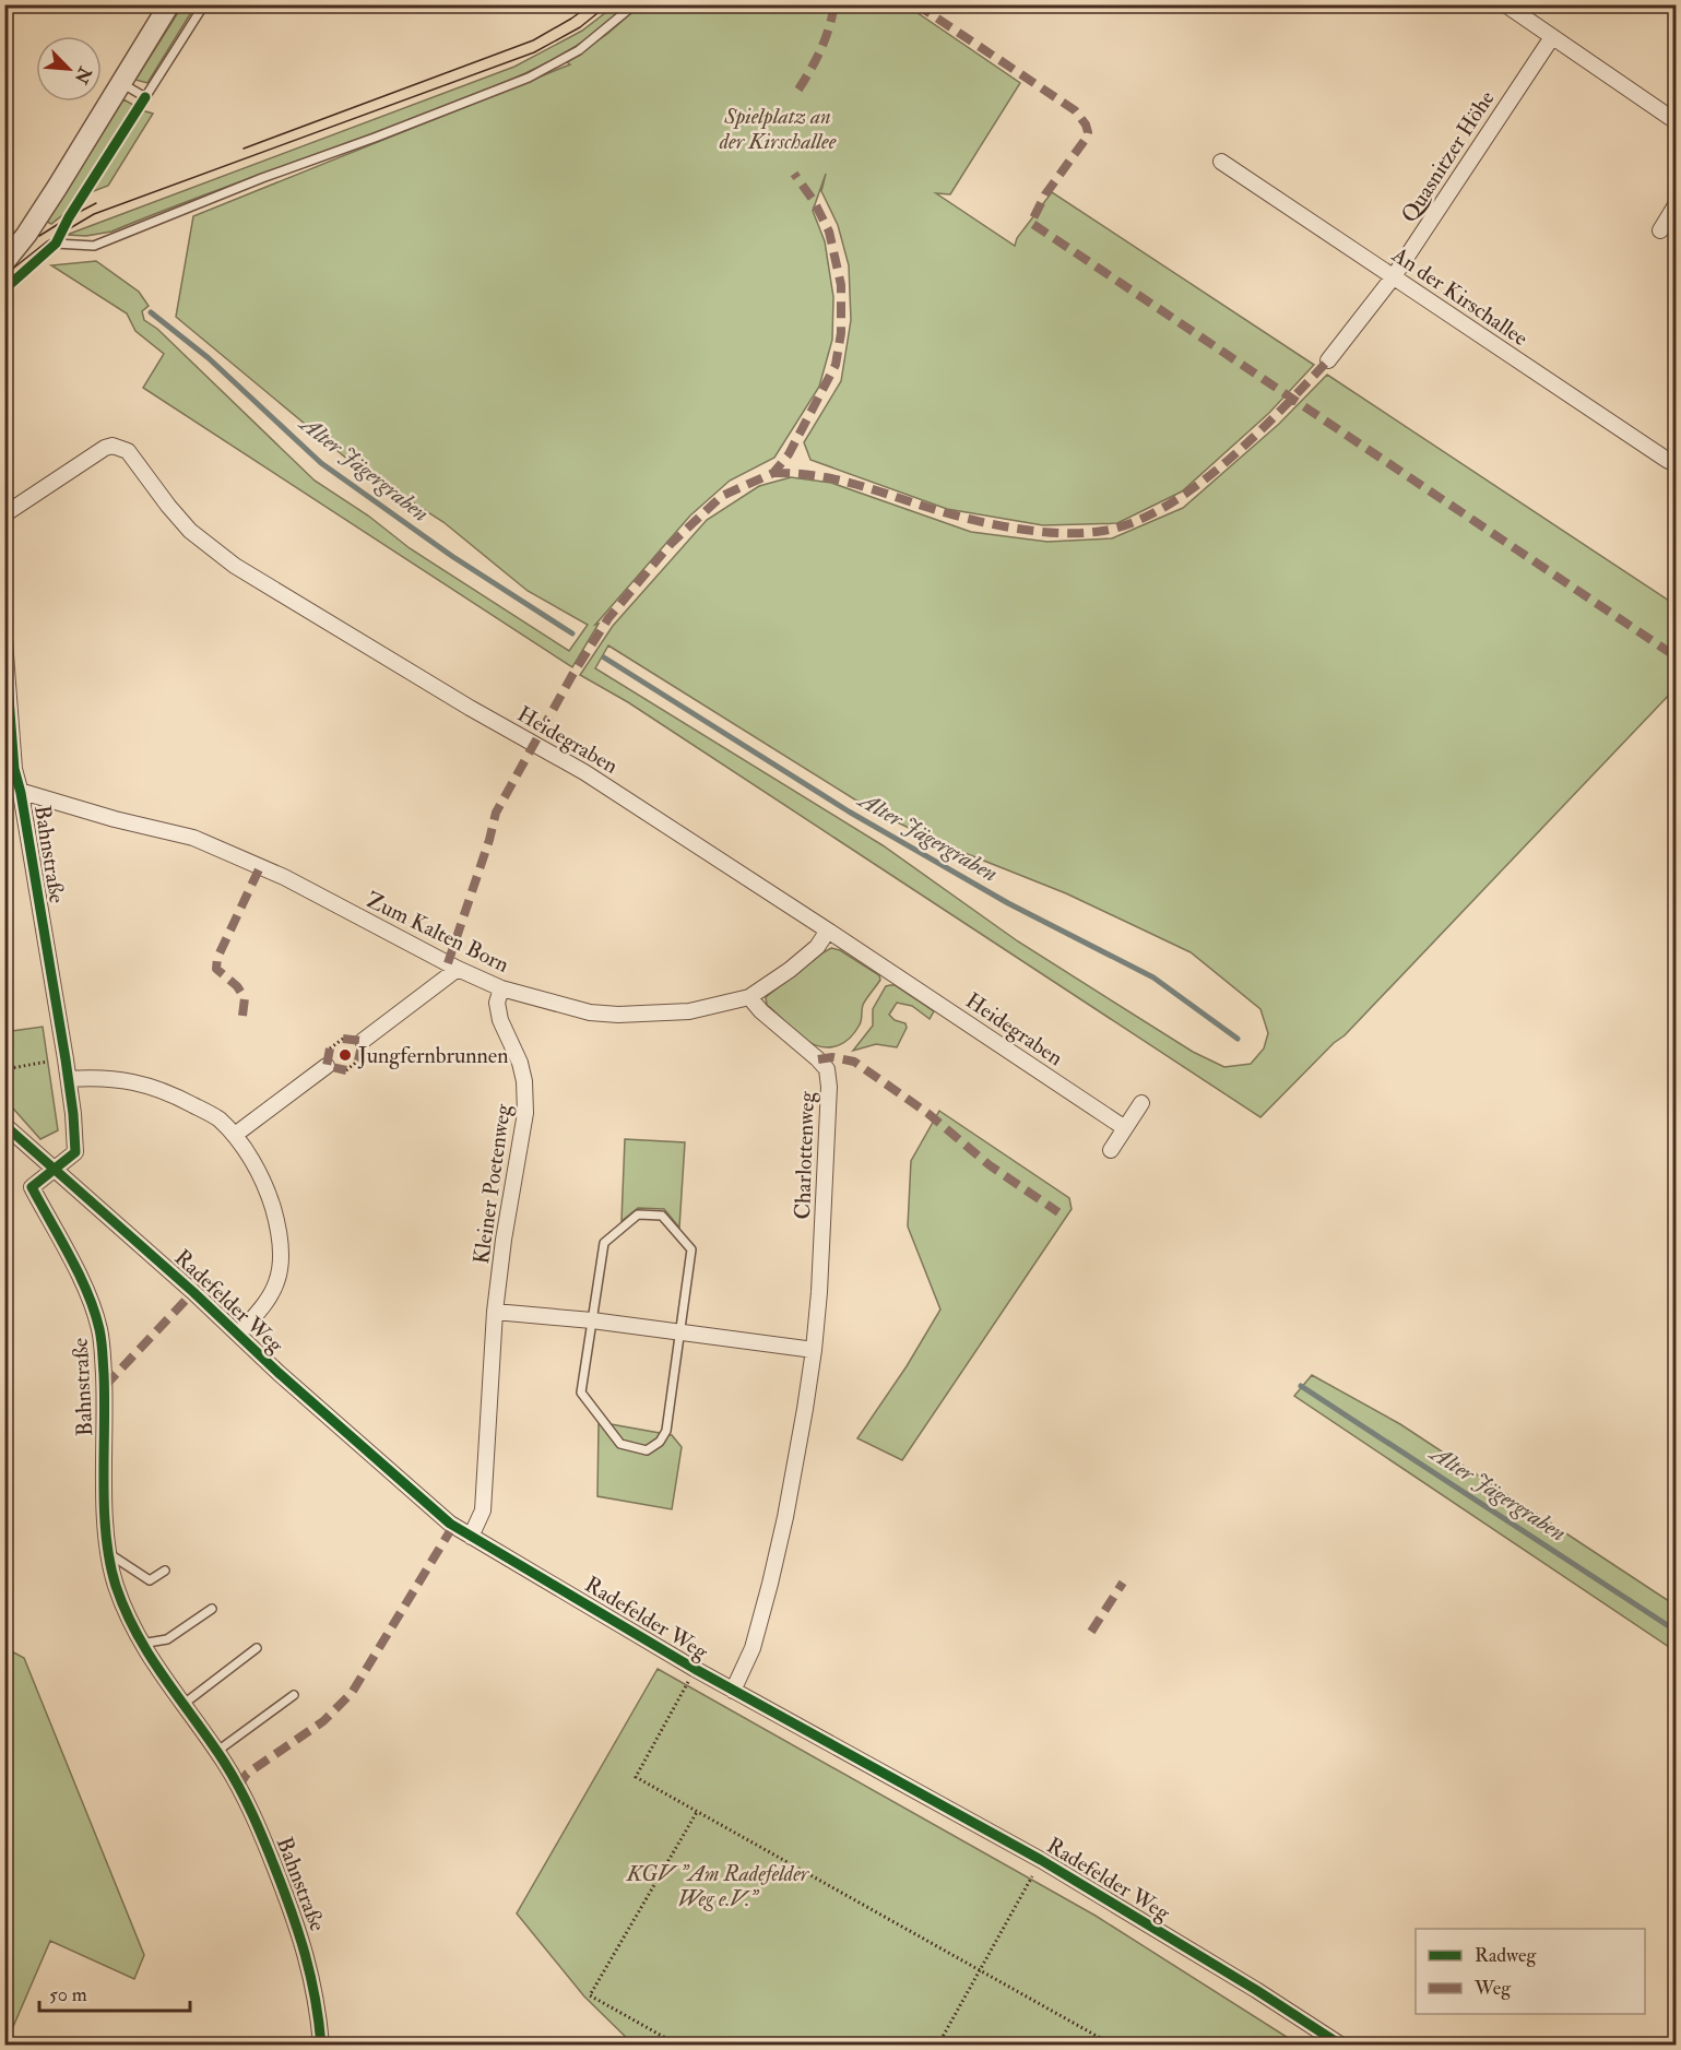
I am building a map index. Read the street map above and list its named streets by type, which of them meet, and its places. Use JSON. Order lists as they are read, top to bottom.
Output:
{
  "streets": {
    "street": [
      "Quasnitzer Höhe",
      "An der Kirschallee",
      "Heidegraben",
      "Bahnstraße",
      "Zum Kalten Born",
      "Charlottenweg",
      "Kleiner Poetenweg",
      "Radefelder Weg"
    ]
  },
  "crossings": [
    ["Quasnitzer Höhe", "An der Kirschallee"],
    ["Heidegraben", "Zum Kalten Born"],
    ["Bahnstraße", "Zum Kalten Born"],
    ["Bahnstraße", "Radefelder Weg"],
    ["Zum Kalten Born", "Charlottenweg"],
    ["Zum Kalten Born", "Kleiner Poetenweg"],
    ["Charlottenweg", "Radefelder Weg"],
    ["Kleiner Poetenweg", "Radefelder Weg"]
  ],
  "water": ["Alter Jägergraben"],
  "parks": ["Spielplatz an der Kirschallee", "KGV \"Am Radefelder Weg e.V.\""],
  "places": ["Jungfernbrunnen"],
  "legend": ["Radweg", "Weg"],
  "scale_bar": "50 m",
  "north": "bottom right"
}
